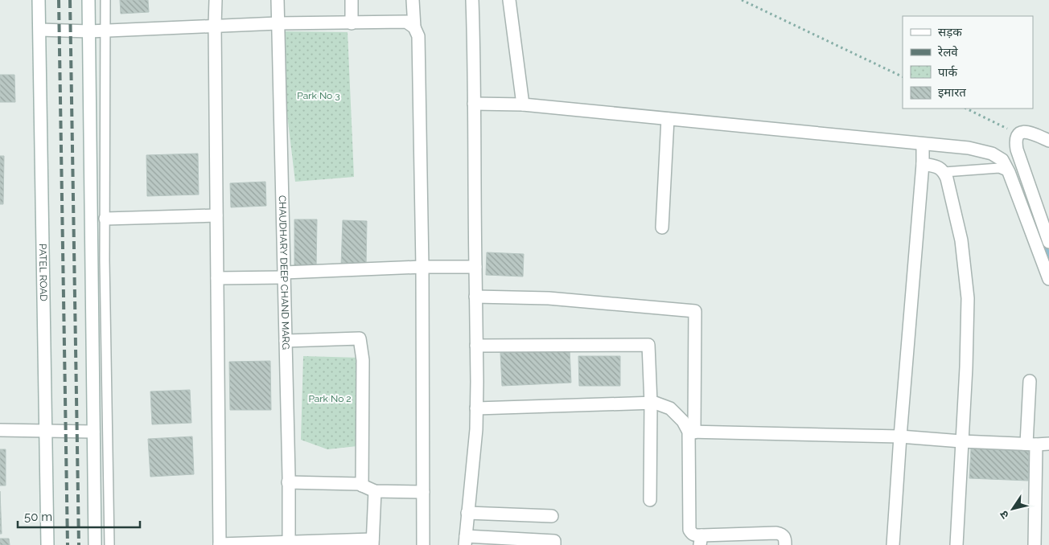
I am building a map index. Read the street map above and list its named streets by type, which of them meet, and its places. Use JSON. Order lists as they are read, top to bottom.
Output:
{
  "streets": {
    "street": ["PATEL ROAD", "CHAUDHARY DEEP CHAND MARG"]
  },
  "parks": ["Park No 3", "Park No 2"],
  "legend": [
    "सड़क",
    "रेलवे",
    "पार्क",
    "इमारत"
  ],
  "scale_bar": "50 m",
  "north": "bottom left"
}
